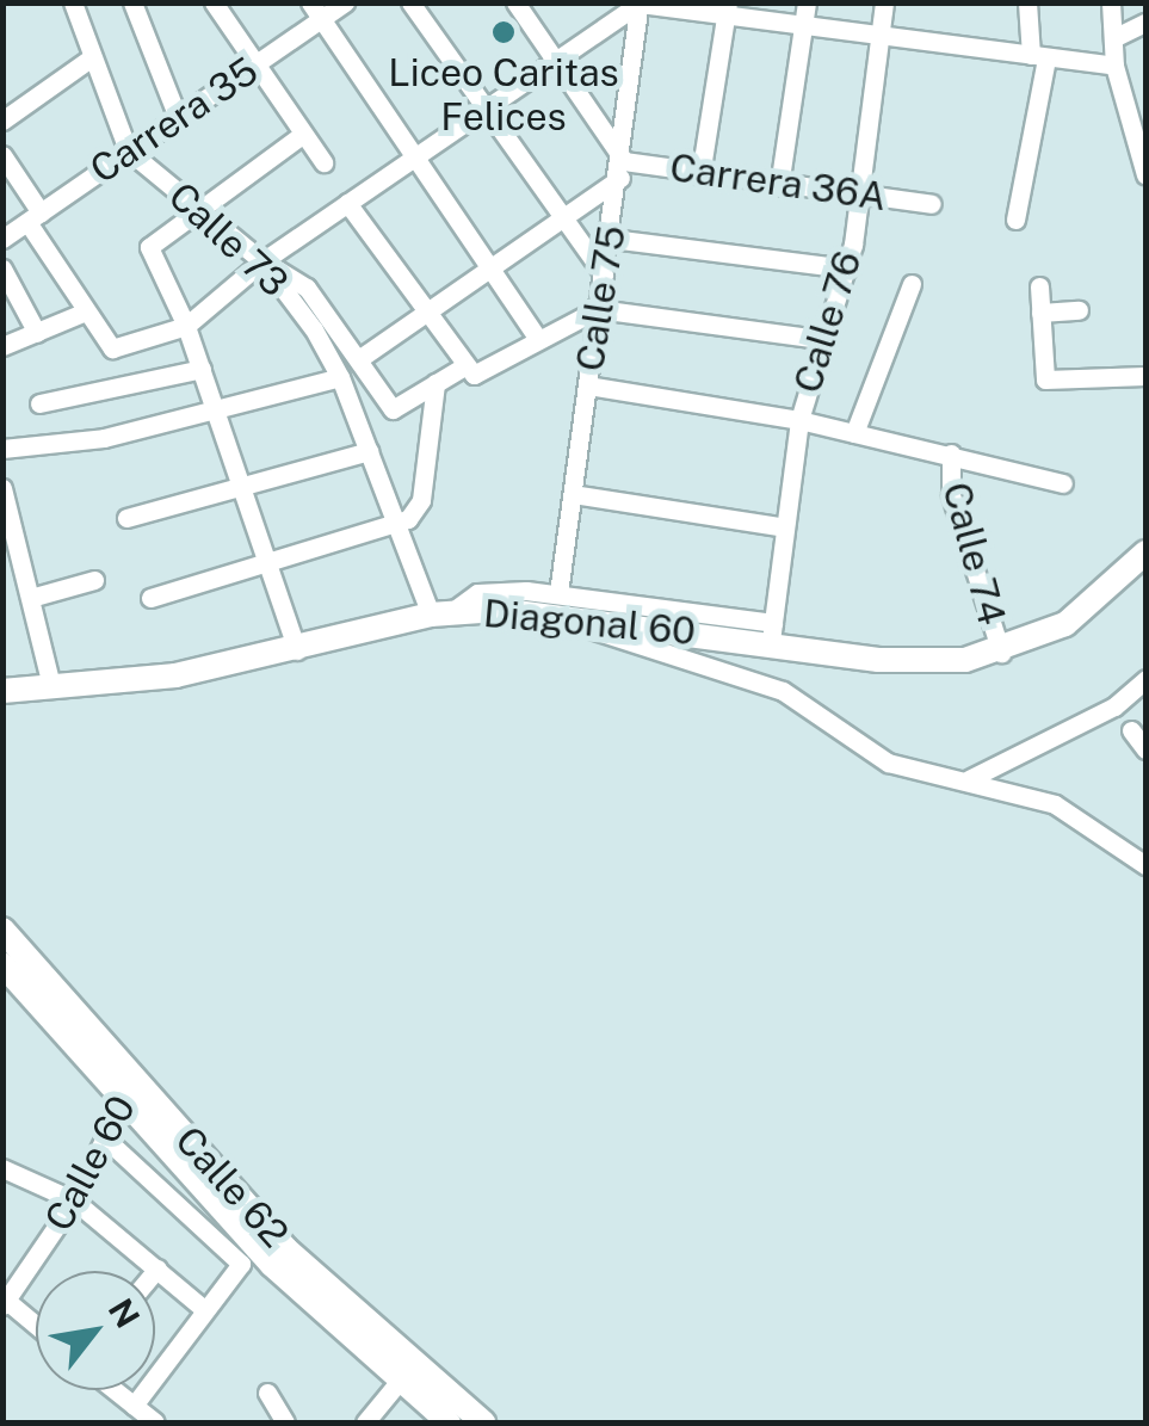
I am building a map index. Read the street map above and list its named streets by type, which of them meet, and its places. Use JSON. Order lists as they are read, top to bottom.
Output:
{
  "streets": {
    "main road": ["Diagonal 60", "Calle 62"],
    "street": [
      "Carrera 35",
      "Carrera 36A",
      "Calle 73",
      "Calle 75",
      "Calle 76",
      "Calle 74",
      "Calle 60"
    ]
  },
  "crossings": [
    ["Carrera 35", "Calle 73"],
    ["Carrera 36A", "Calle 75"],
    ["Carrera 36A", "Calle 76"],
    ["Calle 73", "Diagonal 60"],
    ["Calle 75", "Diagonal 60"],
    ["Calle 76", "Diagonal 60"],
    ["Calle 74", "Diagonal 60"],
    ["Calle 60", "Calle 62"]
  ],
  "places": ["Liceo Caritas Felices"],
  "north": "top right"
}
